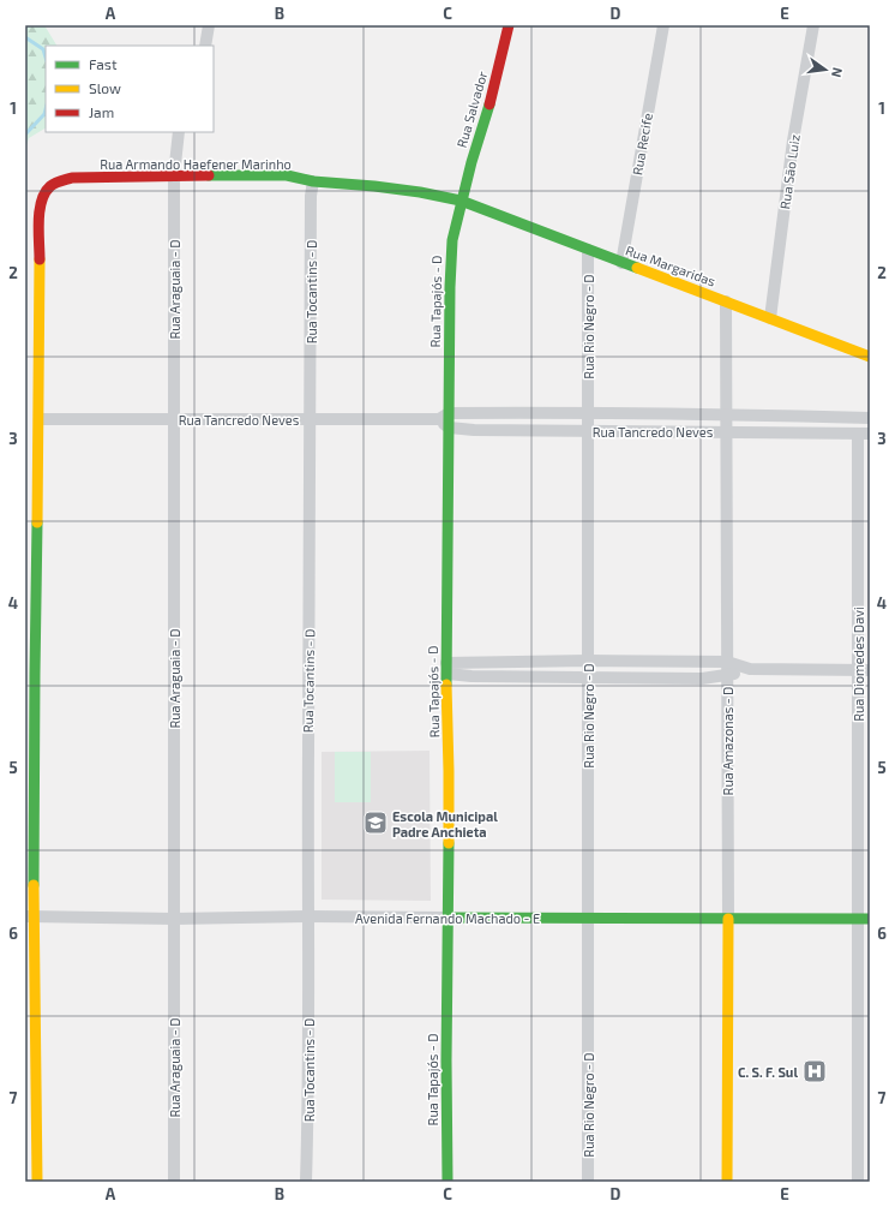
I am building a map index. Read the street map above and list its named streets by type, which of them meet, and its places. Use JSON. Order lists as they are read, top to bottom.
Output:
{
  "streets": {
    "street": [
      "Rua Salvador",
      "Rua Recife",
      "Rua Armando Haefener Marinho",
      "Rua São Luiz",
      "Rua Margaridas",
      "Rua Araguaia - D",
      "Rua Tocantins - D",
      "Rua Tapajós - D",
      "Rua Rio Negro - D",
      "Rua Tancredo Neves",
      "Rua Diomedes Davi",
      "Rua Amazonas - D",
      "Avenida Fernando Machado - E"
    ]
  },
  "crossings": [
    ["Rua Salvador", "Rua Armando Haefener Marinho"],
    ["Rua Salvador", "Rua Margaridas"],
    ["Rua Salvador", "Rua Tapajós - D"],
    ["Rua Recife", "Rua Margaridas"],
    ["Rua Armando Haefener Marinho", "Rua Margaridas"],
    ["Rua Armando Haefener Marinho", "Rua Araguaia - D"],
    ["Rua Armando Haefener Marinho", "Rua Tocantins - D"],
    ["Rua Armando Haefener Marinho", "Rua Tapajós - D"],
    ["Rua Armando Haefener Marinho", "Rua Tancredo Neves"],
    ["Rua São Luiz", "Rua Margaridas"],
    ["Rua Margaridas", "Rua Tapajós - D"],
    ["Rua Margaridas", "Rua Rio Negro - D"],
    ["Rua Margaridas", "Rua Amazonas - D"],
    ["Rua Araguaia - D", "Rua Tancredo Neves"],
    ["Rua Araguaia - D", "Avenida Fernando Machado - E"],
    ["Rua Tocantins - D", "Rua Tancredo Neves"],
    ["Rua Tocantins - D", "Avenida Fernando Machado - E"],
    ["Rua Tapajós - D", "Rua Tancredo Neves"],
    ["Rua Tapajós - D", "Avenida Fernando Machado - E"],
    ["Rua Rio Negro - D", "Rua Tancredo Neves"],
    ["Rua Rio Negro - D", "Avenida Fernando Machado - E"],
    ["Rua Tancredo Neves", "Rua Diomedes Davi"],
    ["Rua Tancredo Neves", "Rua Amazonas - D"],
    ["Rua Diomedes Davi", "Avenida Fernando Machado - E"],
    ["Rua Amazonas - D", "Avenida Fernando Machado - E"]
  ],
  "places": {
    "school or university": ["Escola Municipal Padre Anchieta"],
    "hospital": ["C. S. F. Sul"]
  },
  "legend": ["Fast", "Slow", "Jam"],
  "north": "right",
  "grid": {
    "columns": [
      "A",
      "B",
      "C",
      "D",
      "E"
    ],
    "rows": [
      "1",
      "2",
      "3",
      "4",
      "5",
      "6",
      "7"
    ]
  }
}
